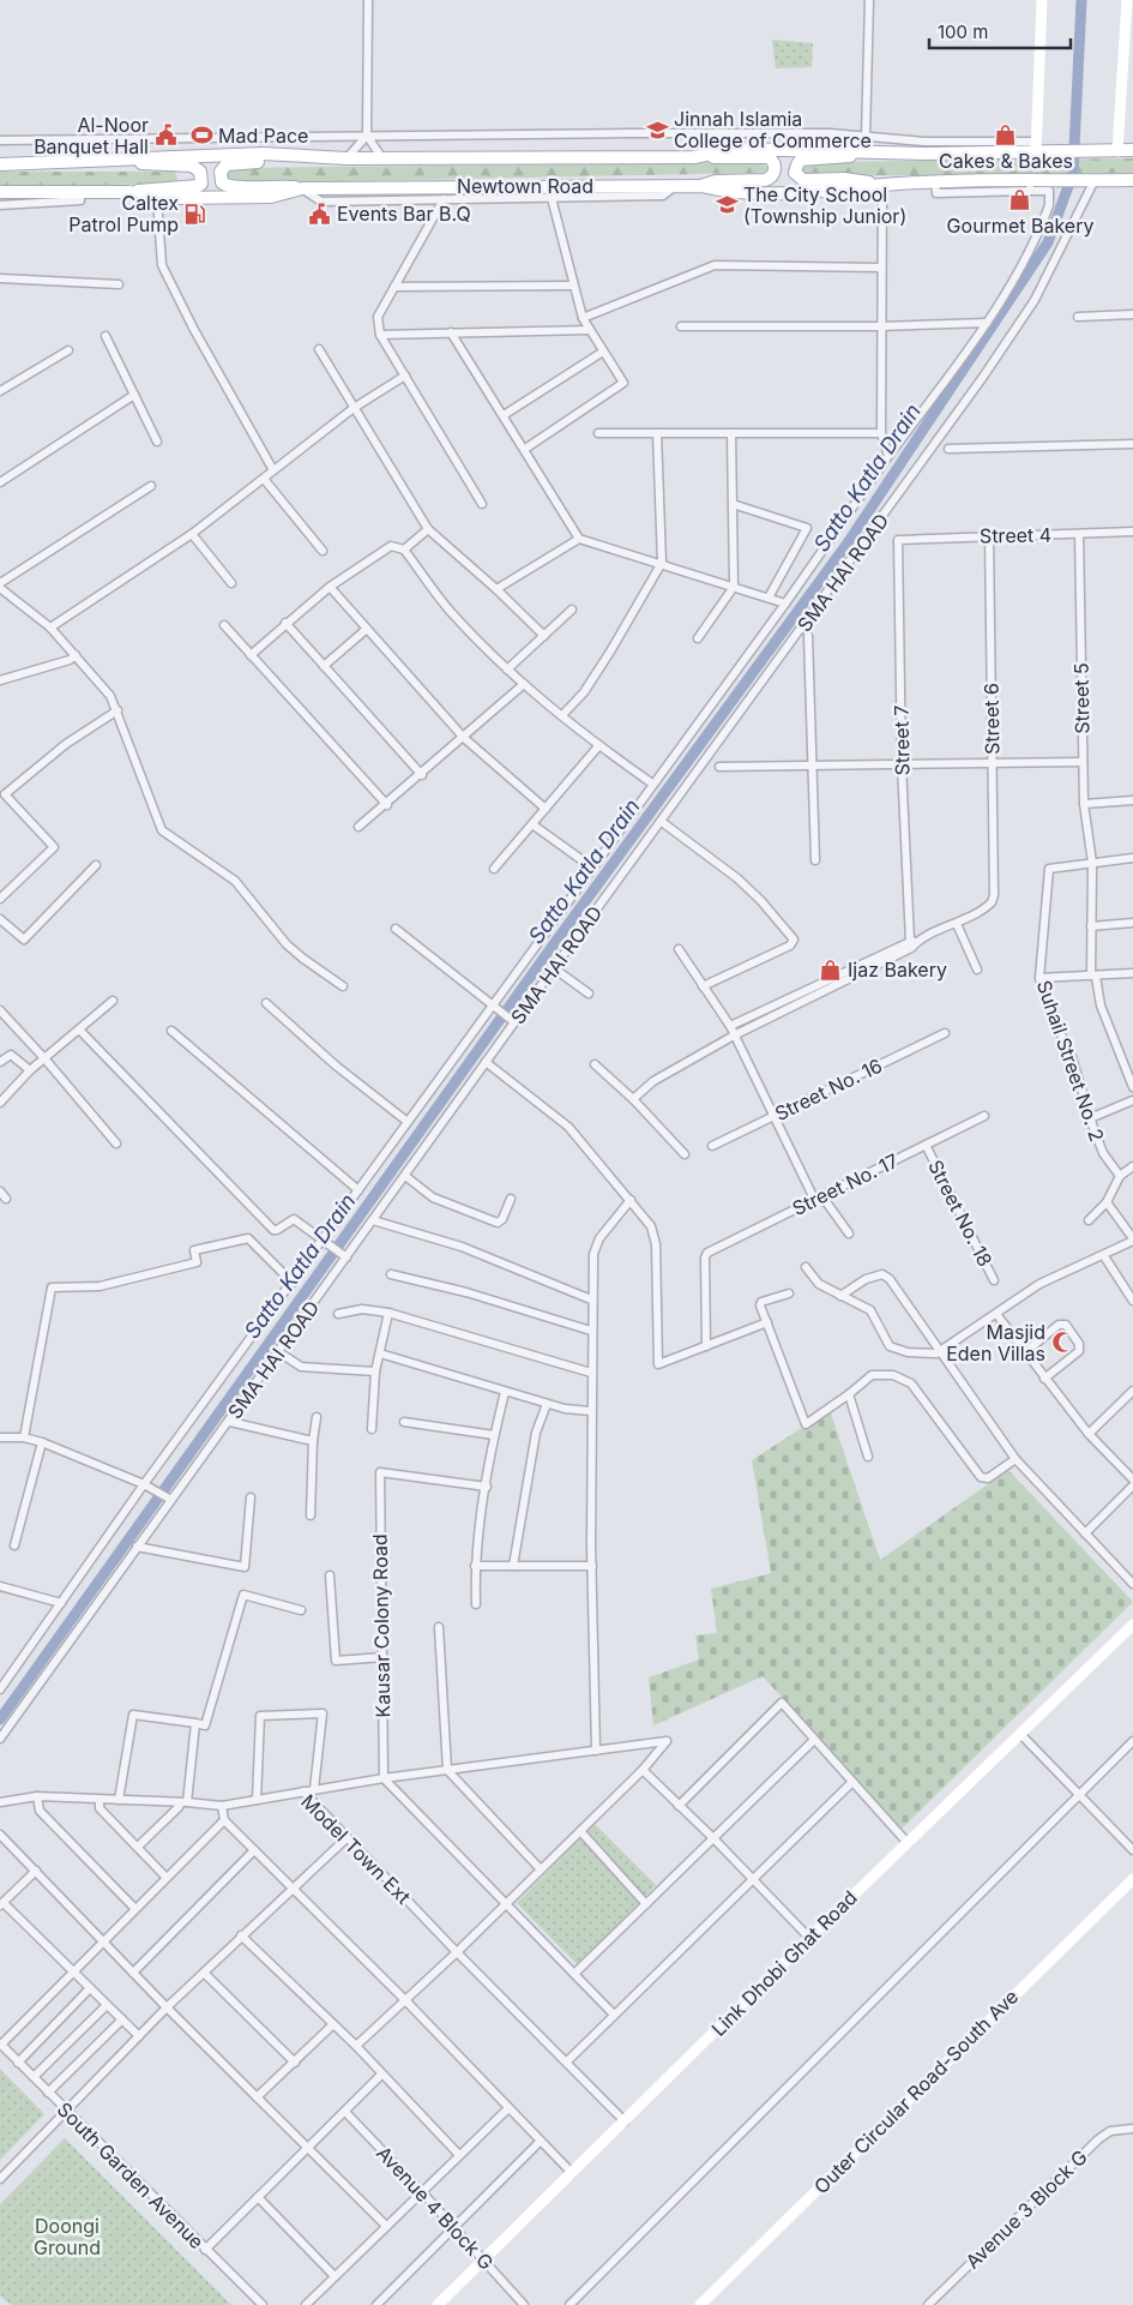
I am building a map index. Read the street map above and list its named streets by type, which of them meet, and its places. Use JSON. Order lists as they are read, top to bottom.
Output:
{
  "streets": {
    "main road": ["Newtown Road"],
    "street": [
      "Street 4",
      "SMA HAI ROAD",
      "Street 5",
      "Street 6",
      "Street 7",
      "Suhail Street No. 2",
      "Street No. 16",
      "Street No. 17",
      "Street No. 18",
      "Kausar Colony Road",
      "Model Town Ext",
      "Link Dhobi Ghat Road",
      "Outer Circular Road-South Ave",
      "South Garden Avenue",
      "Avenue 4 Block G",
      "Avenue 3 Block G"
    ]
  },
  "crossings": [
    ["Newtown Road", "SMA HAI ROAD"],
    ["Street 4", "Street 5"],
    ["Street 4", "Street 6"],
    ["Street 4", "Street 7"],
    ["Street 5", "Suhail Street No. 2"],
    ["Street No. 17", "Street No. 18"],
    ["Model Town Ext", "Link Dhobi Ghat Road"],
    ["Link Dhobi Ghat Road", "Avenue 4 Block G"]
  ],
  "water": ["Satto Katla Drain"],
  "parks": ["Doongi Ground"],
  "places": {
    "school or university": ["Jinnah Islamia College of Commerce", "The City School (Township Junior)"],
    "shop": ["Cakes & Bakes", "Gourmet Bakery", "Ijaz Bakery"],
    "public building": ["Al-Noor Banquet Hall", "Events Bar B.Q"],
    "sports": ["Mad Pace"],
    "fuel station": ["Caltex Patrol Pump"],
    "mosque": ["Masjid Eden Villas"]
  },
  "scale_bar": "100 m"
}
